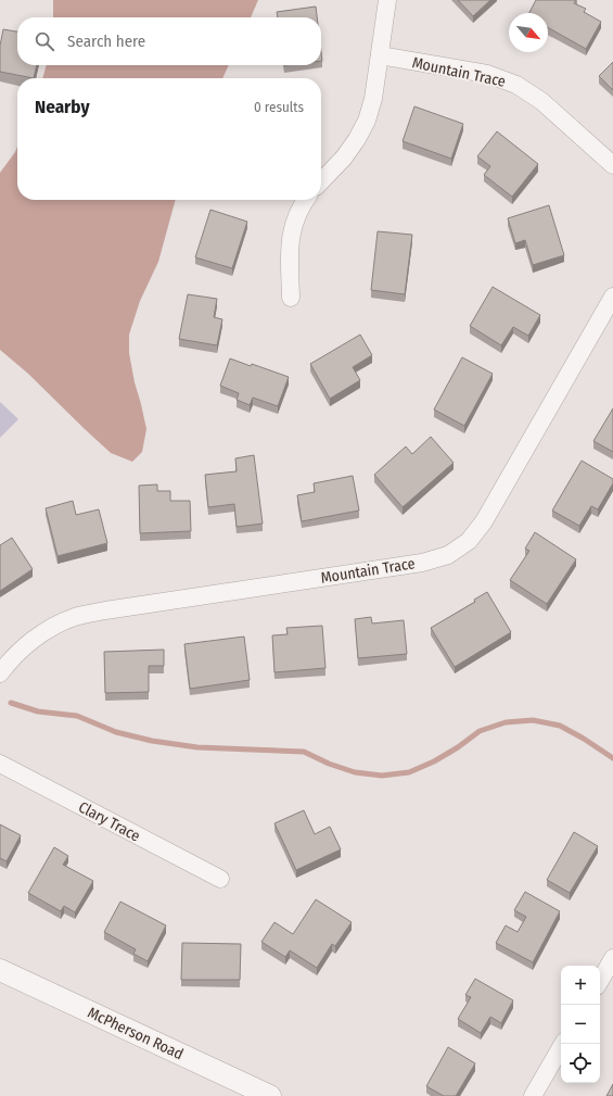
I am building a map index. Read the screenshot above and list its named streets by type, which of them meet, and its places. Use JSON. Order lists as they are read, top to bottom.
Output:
{
  "streets": {
    "street": ["Mountain Trace", "Clary Trace", "McPherson Road"]
  },
  "north": "bottom right",
  "page": {
    "search": "Search here",
    "heading": ["Nearby", "0 results"],
    "map_buttons": ["+", "−"]
  }
}
